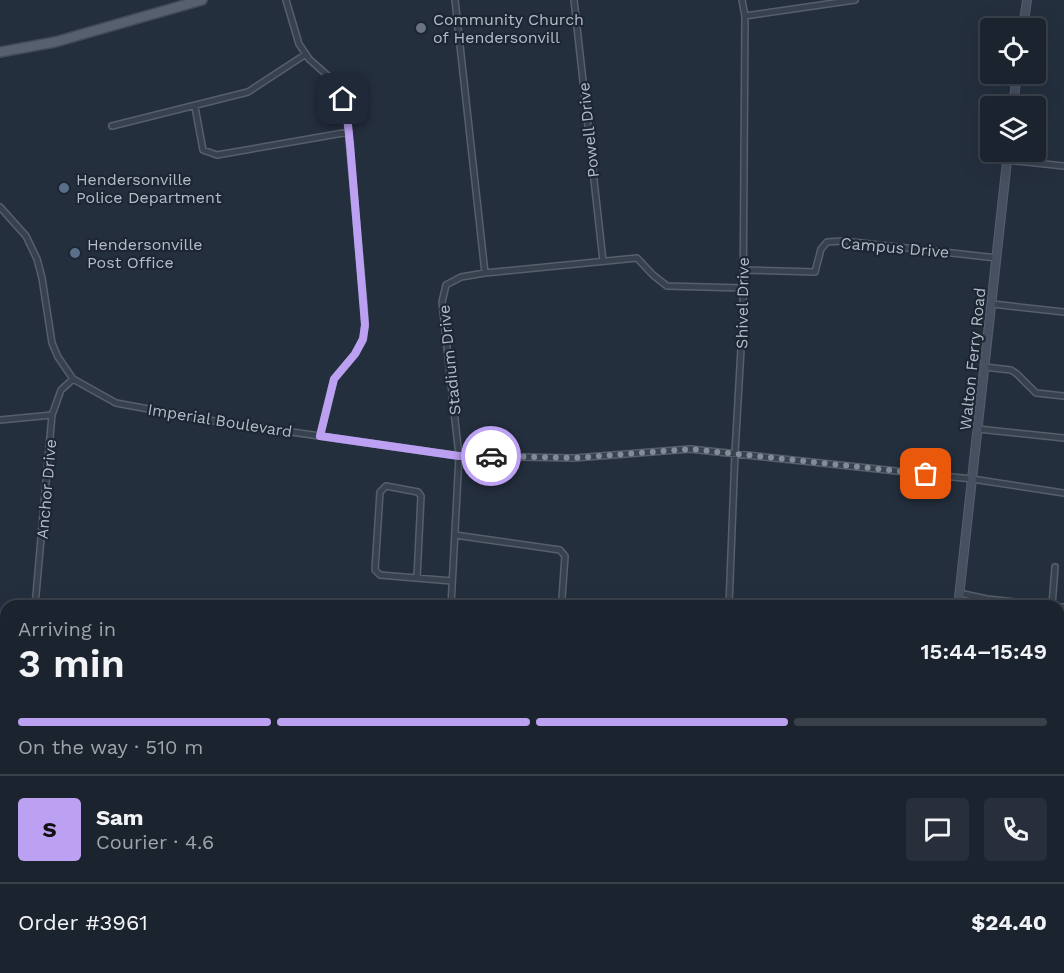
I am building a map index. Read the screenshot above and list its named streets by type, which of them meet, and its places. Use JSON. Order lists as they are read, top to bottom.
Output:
{
  "streets": {
    "street": [
      "Powell Drive",
      "Campus Drive",
      "Shivel Drive",
      "Walton Ferry Road",
      "Stadium Drive",
      "Imperial Boulevard",
      "Anchor Drive"
    ]
  },
  "crossings": [
    ["Campus Drive", "Shivel Drive"],
    ["Campus Drive", "Walton Ferry Road"],
    ["Shivel Drive", "Imperial Boulevard"],
    ["Walton Ferry Road", "Imperial Boulevard"],
    ["Stadium Drive", "Imperial Boulevard"],
    ["Imperial Boulevard", "Anchor Drive"]
  ],
  "places": ["Community Church of Hendersonvill", "Hendersonville Police Department", "Hendersonville Post Office"],
  "page": {
    "heading": ["3 min", "Arriving in", "15:44–15:49"],
    "panel": [
      "Sam",
      "Courier · 4.6",
      "Order #3961",
      "$24.40"
    ],
    "bar": "On the way · 510 m",
    "round": "S"
  }
}
